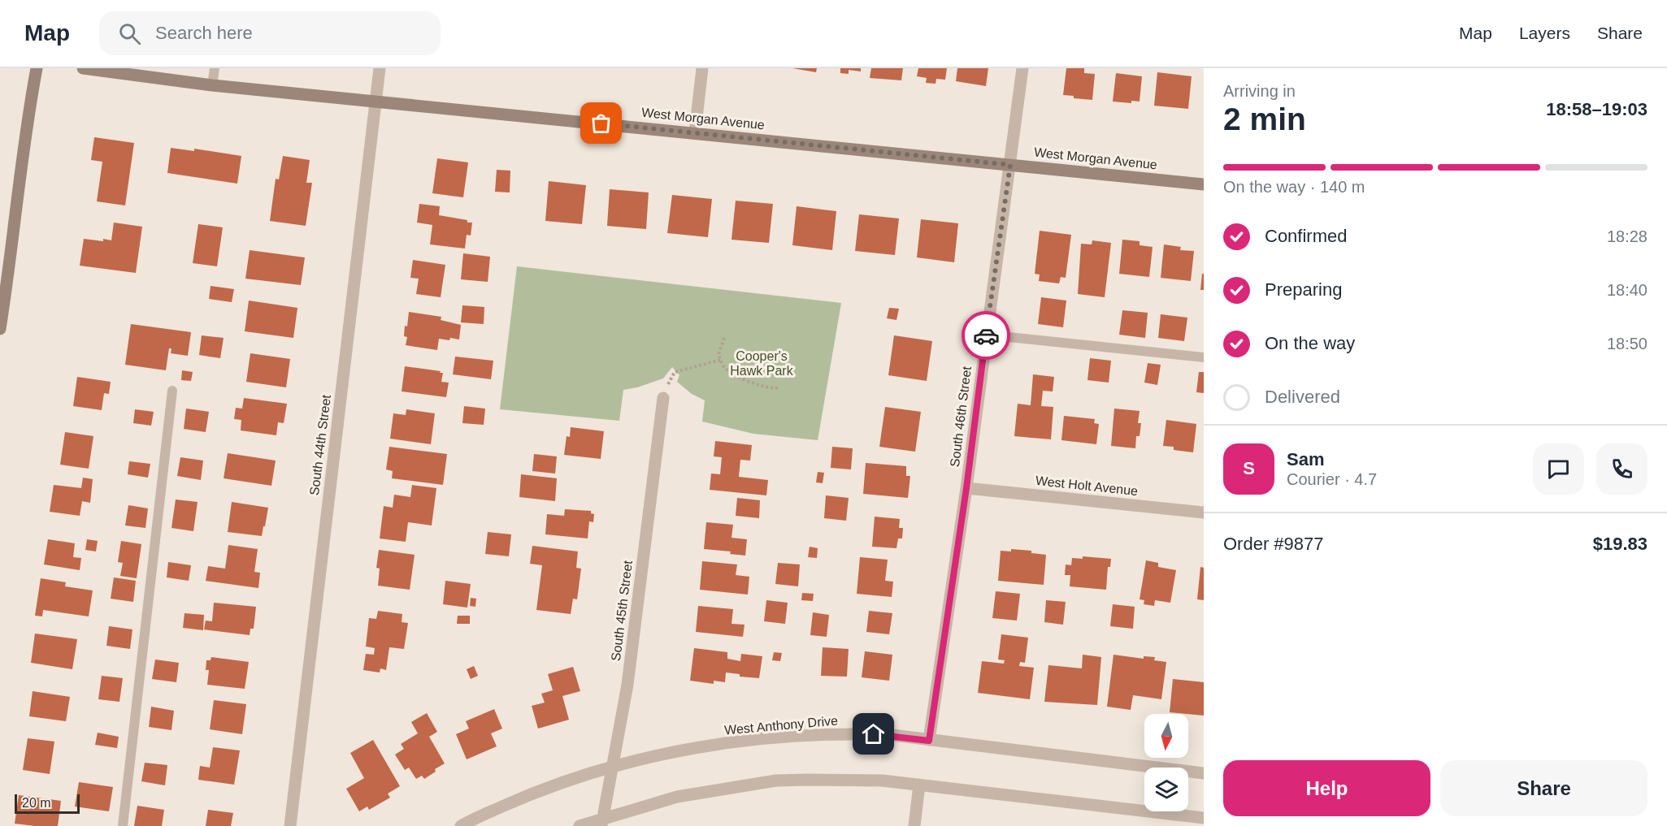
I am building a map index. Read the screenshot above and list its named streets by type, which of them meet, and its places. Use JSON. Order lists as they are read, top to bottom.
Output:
{
  "streets": {
    "street": [
      "West Morgan Avenue",
      "South 46th Street",
      "South 44th Street",
      "West Holt Avenue",
      "South 45th Street",
      "West Anthony Drive"
    ]
  },
  "crossings": [
    ["West Morgan Avenue", "South 46th Street"],
    ["West Morgan Avenue", "South 44th Street"],
    ["South 46th Street", "West Holt Avenue"],
    ["South 46th Street", "West Anthony Drive"],
    ["South 45th Street", "West Anthony Drive"]
  ],
  "parks": ["Cooper's Hawk Park"],
  "scale_bar": "20 m",
  "north": "bottom",
  "page": {
    "header": "Map",
    "search": "Search here",
    "nav": ["Map", "Layers", "Share"],
    "heading": ["2 min", "Arriving in", "18:58–19:03"],
    "panel": [
      "Sam",
      "Courier · 4.7",
      "Order #9877",
      "$19.83"
    ],
    "bar": "On the way · 140 m",
    "list": [
      ["Confirmed", "18:28"],
      ["Preparing", "18:40"],
      ["On the way", "18:50"],
      "Delivered"
    ],
    "round": "S",
    "buttons": ["Help", "Share"],
    "scale": "20 m"
  }
}
